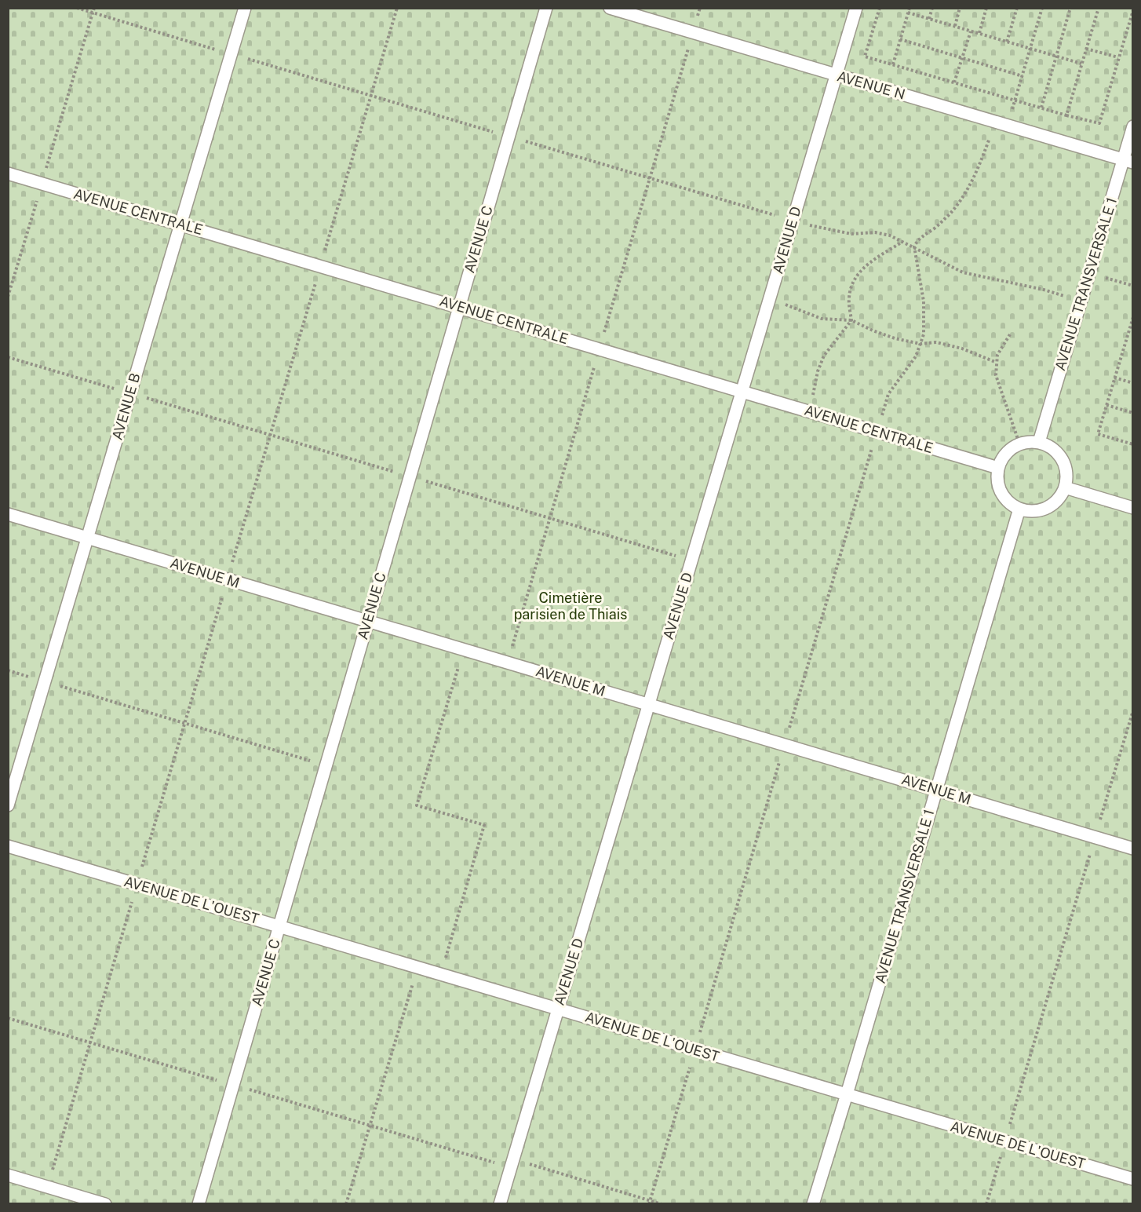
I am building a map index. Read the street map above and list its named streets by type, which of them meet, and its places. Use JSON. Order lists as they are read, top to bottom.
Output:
{
  "streets": {
    "lane": [
      "AVENUE N",
      "AVENUE CENTRALE",
      "AVENUE C",
      "AVENUE D",
      "AVENUE TRANSVERSALE 1",
      "AVENUE B",
      "AVENUE M",
      "AVENUE DE L'OUEST"
    ]
  },
  "crossings": [
    ["AVENUE N", "AVENUE D"],
    ["AVENUE N", "AVENUE TRANSVERSALE 1"],
    ["AVENUE CENTRALE", "AVENUE C"],
    ["AVENUE CENTRALE", "AVENUE D"],
    ["AVENUE CENTRALE", "AVENUE TRANSVERSALE 1"],
    ["AVENUE CENTRALE", "AVENUE B"],
    ["AVENUE C", "AVENUE M"],
    ["AVENUE C", "AVENUE DE L'OUEST"],
    ["AVENUE D", "AVENUE M"],
    ["AVENUE D", "AVENUE DE L'OUEST"],
    ["AVENUE TRANSVERSALE 1", "AVENUE M"],
    ["AVENUE TRANSVERSALE 1", "AVENUE DE L'OUEST"],
    ["AVENUE B", "AVENUE M"]
  ],
  "parks": ["Cimetière parisien de Thiais"]
}
